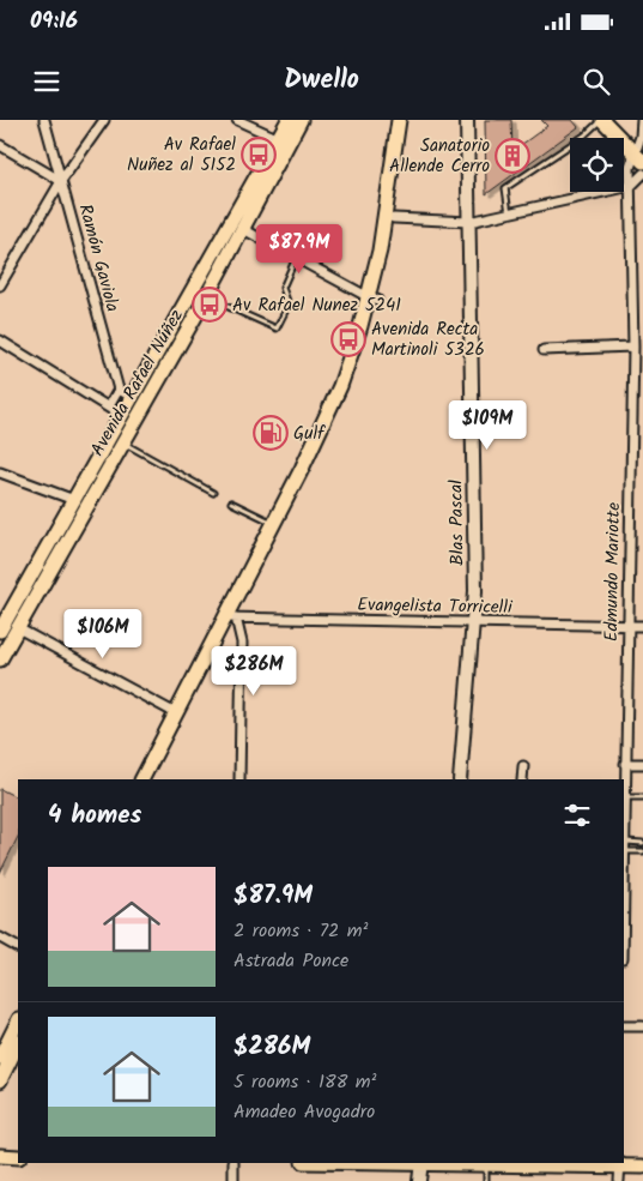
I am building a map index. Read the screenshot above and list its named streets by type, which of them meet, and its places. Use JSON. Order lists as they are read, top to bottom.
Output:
{
  "streets": {
    "main road": ["Avenida Rafael Núñez", "Blas Pascal"],
    "street": ["Ramón Gaviola", "Edmundo Mariotte", "Evangelista Torricelli"]
  },
  "crossings": [
    ["Blas Pascal", "Evangelista Torricelli"],
    ["Edmundo Mariotte", "Evangelista Torricelli"]
  ],
  "places": {
    "bus stop": ["Av Rafael Nuñez al 5152", "Av Rafael Nunez 5241", "Avenida Recta Martinoli 5326"],
    "building": ["Sanatorio Allende Cerro"],
    "fuel station": ["Gulf"]
  },
  "page": {
    "status": "09:16",
    "header": "Dwello",
    "price": [
      "$87.9M",
      "$109M",
      "$106M",
      "$286M"
    ],
    "heading": "4 homes",
    "list": [
      {
        "name": "$87.9M",
        "note": "2 rooms · 72 m² · Astrada Ponce"
      },
      {
        "name": "$286M",
        "note": "5 rooms · 188 m² · Amadeo Avogadro"
      }
    ]
  }
}
